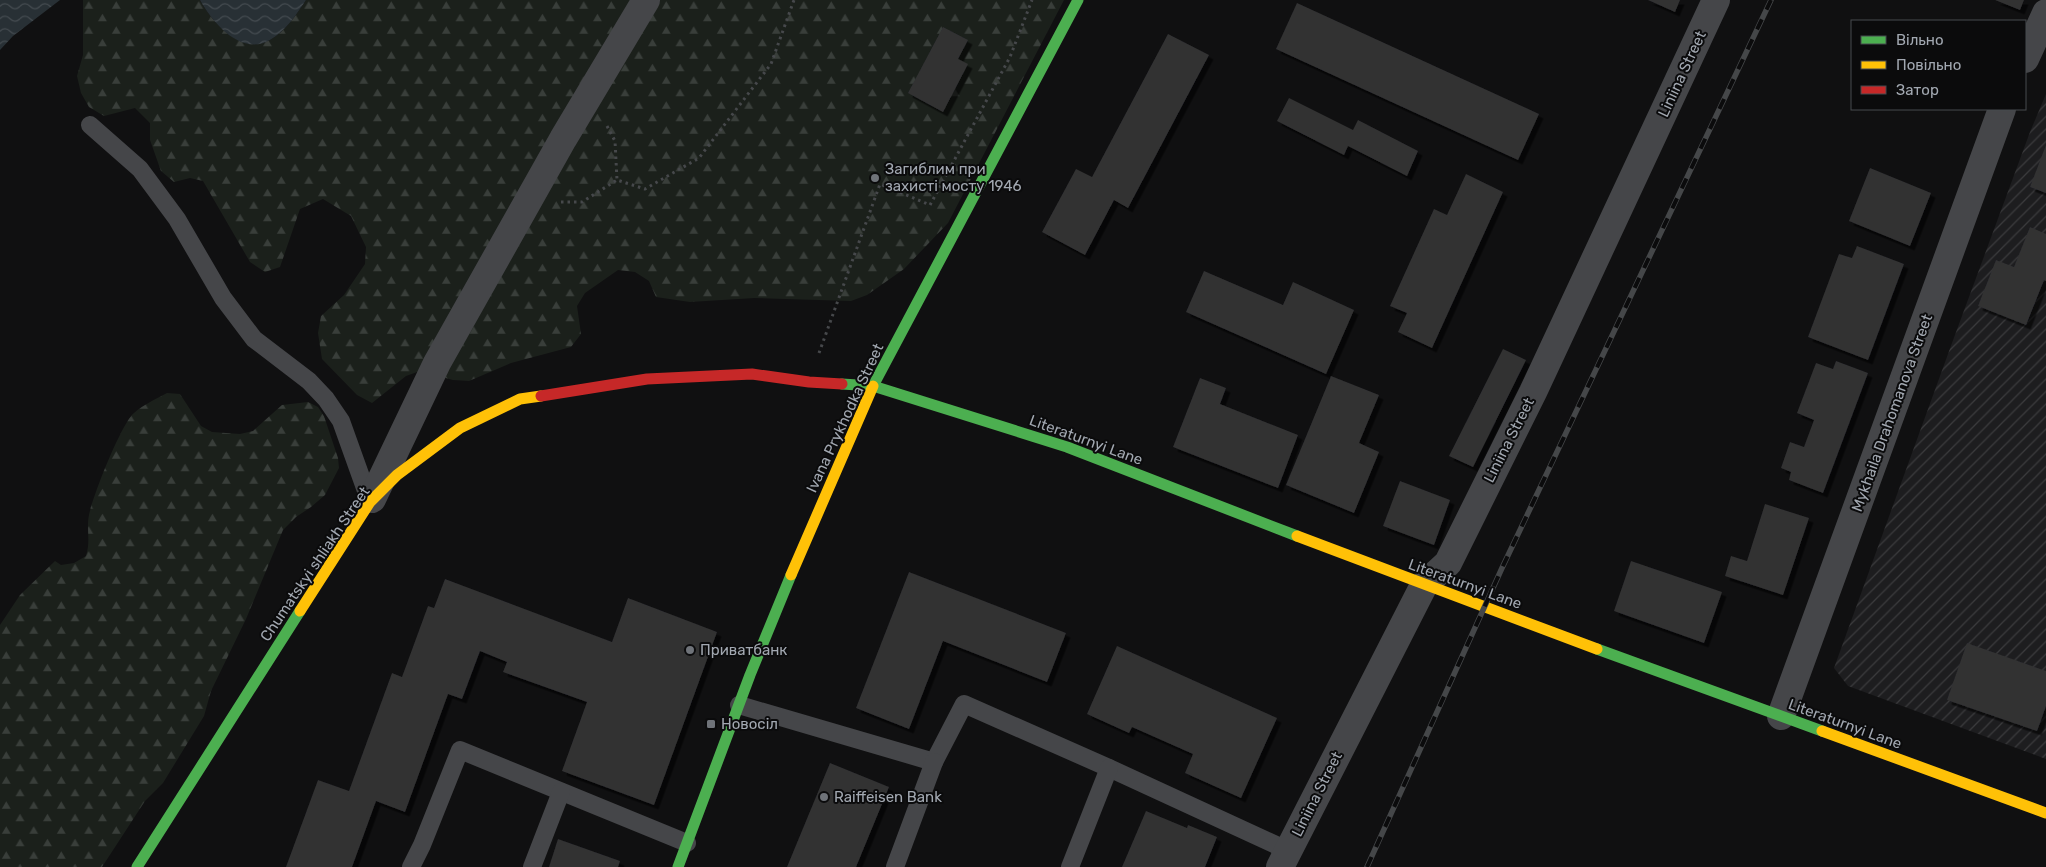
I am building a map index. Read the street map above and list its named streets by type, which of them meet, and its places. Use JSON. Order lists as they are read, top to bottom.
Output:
{
  "streets": {
    "main road": ["Ivana Prykhodka Street", "Literaturnyi Lane", "Chumatskyi shliakh Street"],
    "street": ["Liniina Street", "Mykhaila Drahomanova Street"]
  },
  "crossings": [
    ["Liniina Street", "Literaturnyi Lane"],
    ["Mykhaila Drahomanova Street", "Literaturnyi Lane"],
    ["Ivana Prykhodka Street", "Literaturnyi Lane"],
    ["Ivana Prykhodka Street", "Chumatskyi shliakh Street"],
    ["Literaturnyi Lane", "Chumatskyi shliakh Street"]
  ],
  "places": {
    "other": ["Загиблим при захисті мосту 1946", "Приватбанк", "Raiffeisen Bank"],
    "transit": ["Новосіл"]
  },
  "legend": ["Вільно", "Повільно", "Затор"]
}
